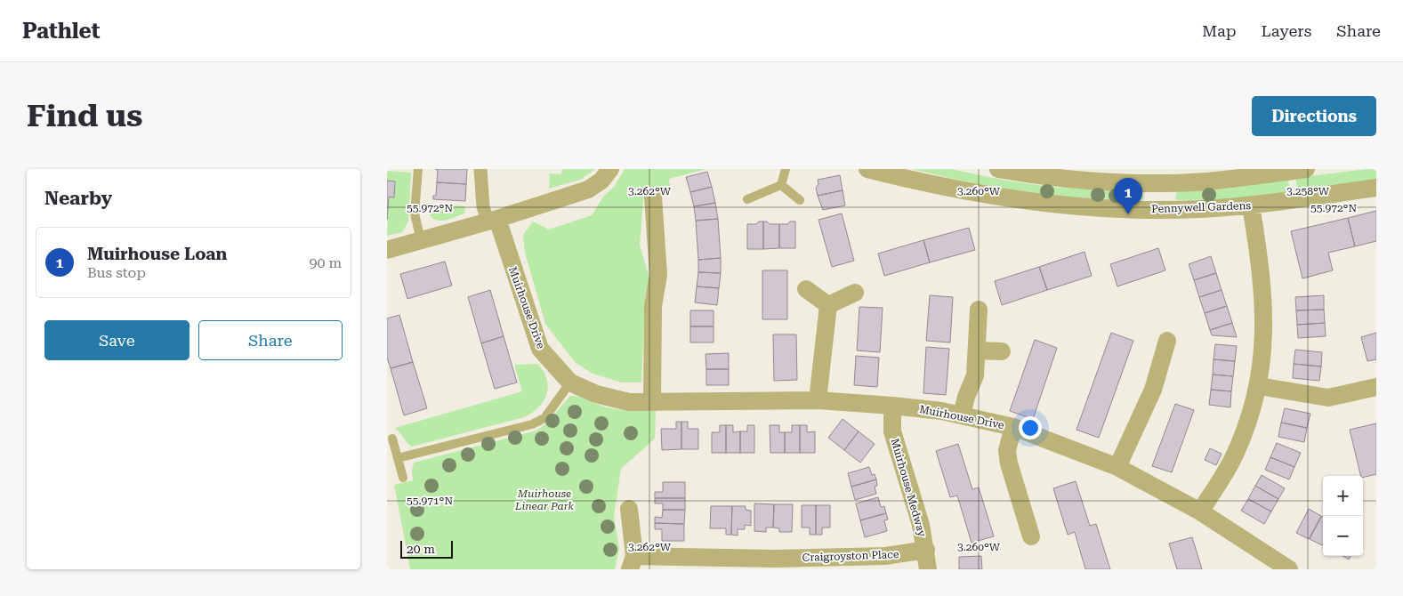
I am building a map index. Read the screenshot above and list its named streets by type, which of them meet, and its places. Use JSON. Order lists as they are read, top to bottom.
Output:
{
  "streets": {
    "street": [
      "Pennywell Gardens",
      "Muirhouse Drive",
      "Muirhouse Medway",
      "Craigroyston Place"
    ]
  },
  "crossings": [
    ["Muirhouse Drive", "Muirhouse Medway"],
    ["Muirhouse Medway", "Craigroyston Place"]
  ],
  "parks": ["Muirhouse Linear Park"],
  "scale_bar": "20 m",
  "page": {
    "header": "Pathlet",
    "nav": ["Map", "Layers", "Share"],
    "buttons": [
      "Directions",
      ["Save", "Share"]
    ],
    "title": "Find us",
    "heading": "Nearby",
    "pins": "1",
    "list": [
      {
        "mark": "1",
        "name": "Muirhouse Loan",
        "note": "Bus stop",
        "value": "90 m"
      }
    ],
    "map_buttons": ["+", "−"],
    "scale": "20 m"
  },
  "coordinates": [
    "3.262°W",
    "3.260°W",
    "3.258°W",
    "55.972°N",
    "55.971°N"
  ]
}
